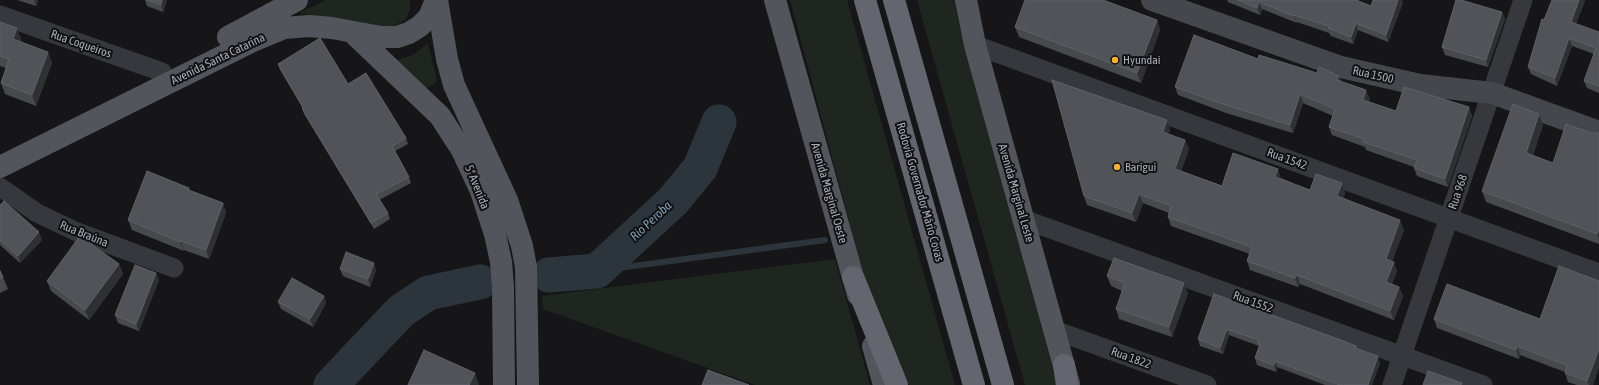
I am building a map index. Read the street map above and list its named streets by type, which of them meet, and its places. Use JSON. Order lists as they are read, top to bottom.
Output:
{
  "streets": {
    "highway": ["Rodovia Governador Mário Covas"],
    "main road": [
      "Avenida Santa Catarina",
      "5ª Avenida",
      "Avenida Marginal Oeste",
      "Avenida Marginal Leste"
    ],
    "street": [
      "Rua Coqueiros",
      "Rua 1500",
      "Rua 1542",
      "Rua 968",
      "Rua Braúna",
      "Rua 1552",
      "Rua 1822"
    ]
  },
  "crossings": [
    ["Rua Coqueiros", "Avenida Santa Catarina"],
    ["Avenida Santa Catarina", "5ª Avenida"],
    ["Rua 1500", "Rua 968"],
    ["Rua 1542", "Rua 968"],
    ["Rua 1542", "Avenida Marginal Leste"],
    ["Rua 968", "Rua 1552"],
    ["Avenida Marginal Leste", "Rua 1552"],
    ["Avenida Marginal Leste", "Rua 1822"]
  ],
  "water": ["Rio Peroba"],
  "places": ["Hyundai", "Barigui"]
}
